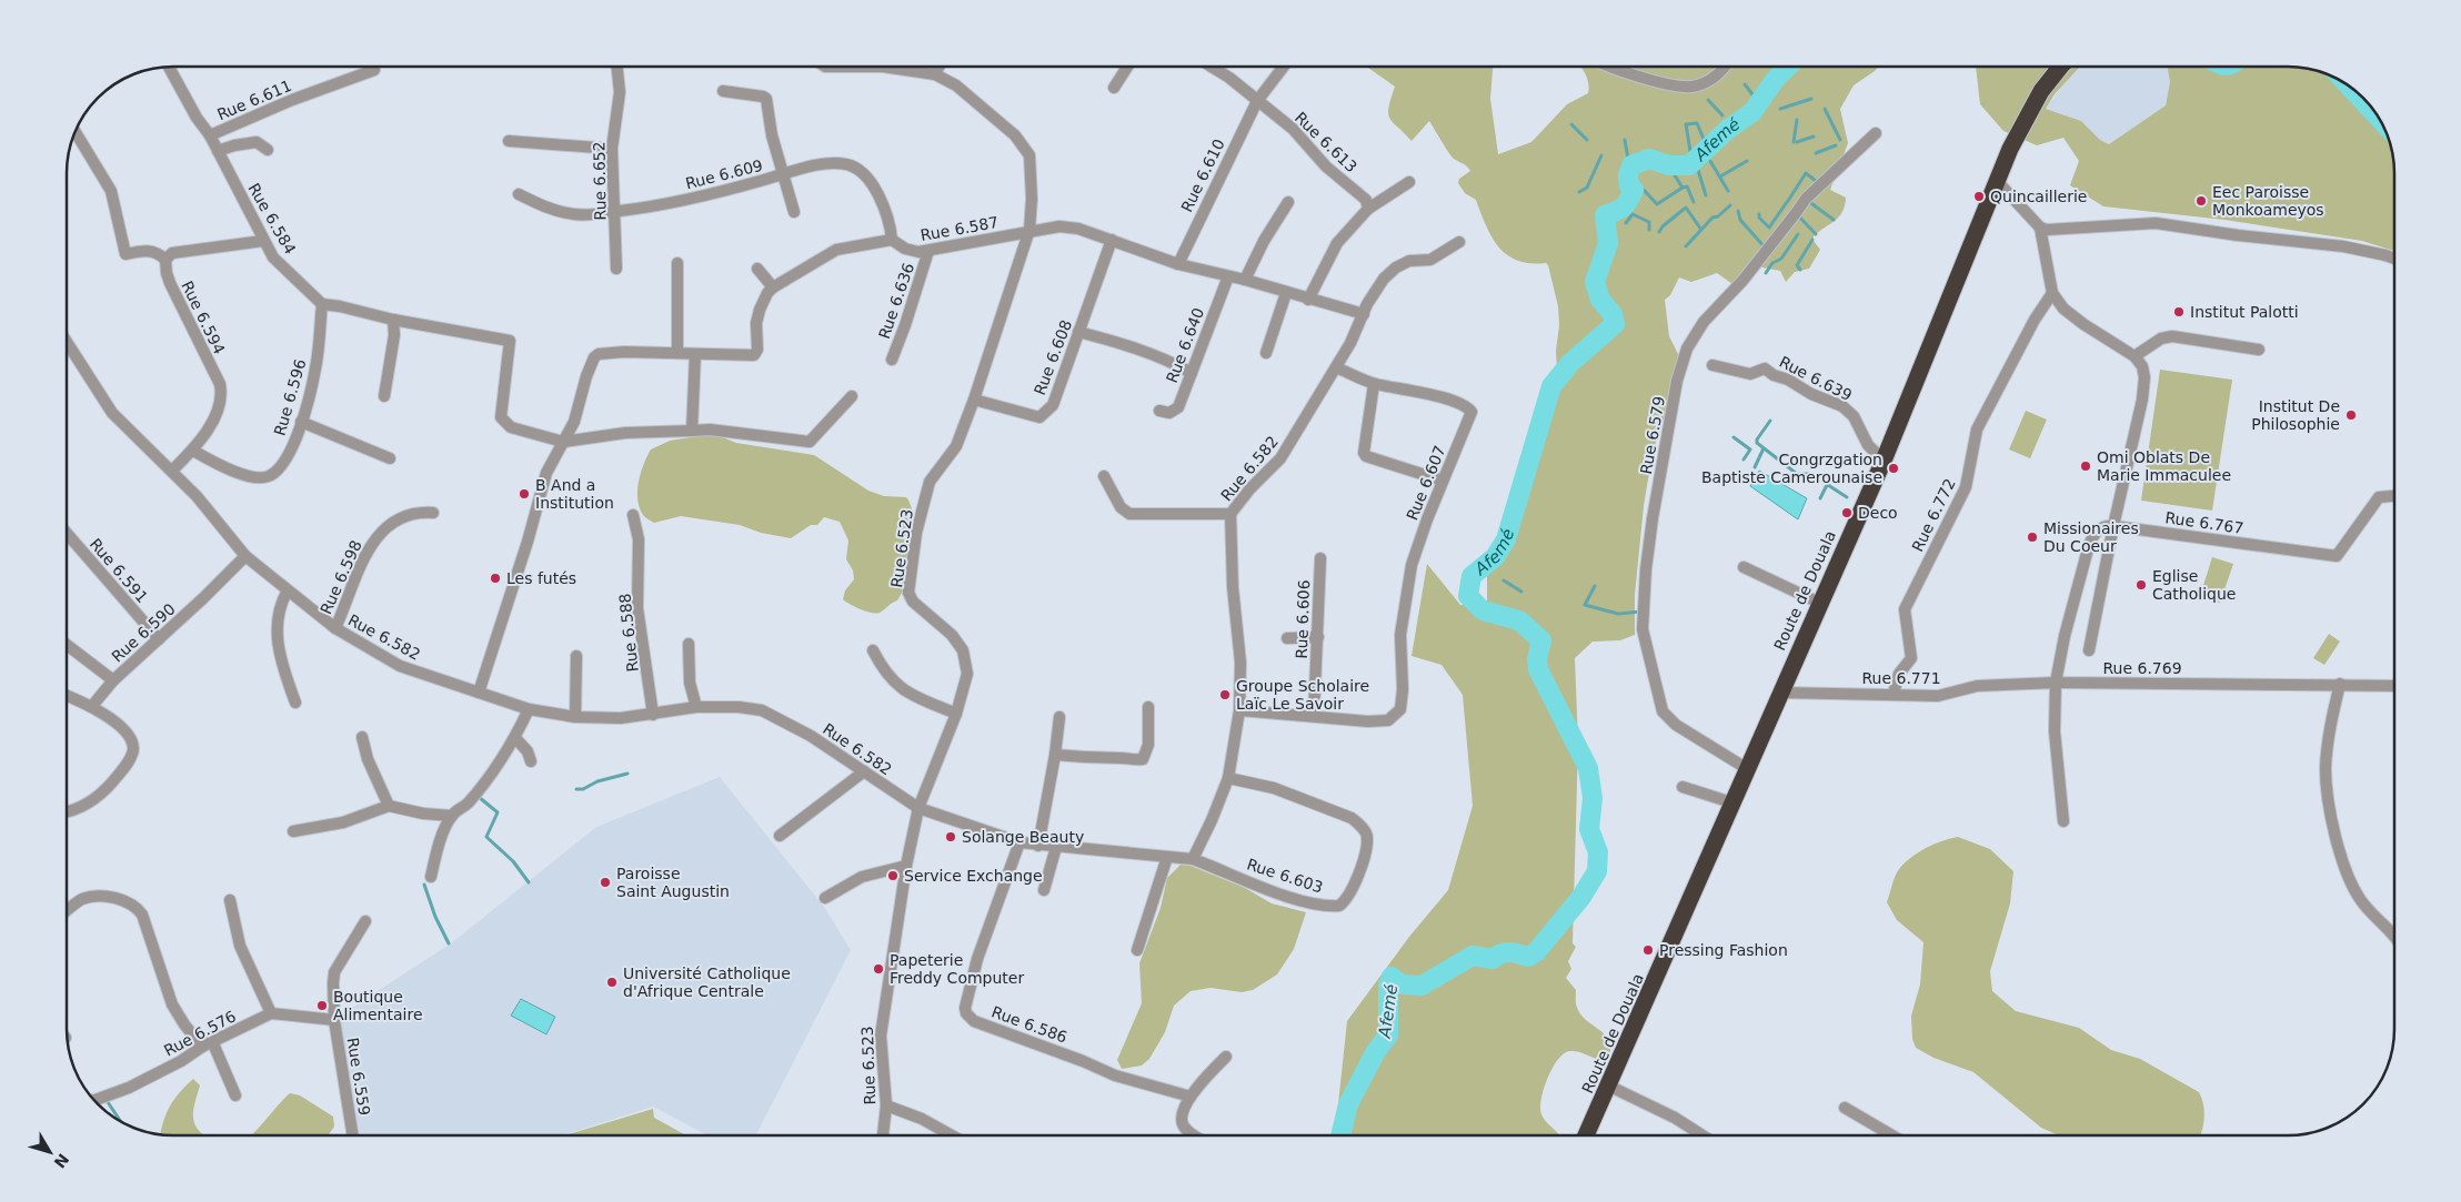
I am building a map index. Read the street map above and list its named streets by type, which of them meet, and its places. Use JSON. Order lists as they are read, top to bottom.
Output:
{
  "streets": {
    "highway": ["Route de Douala"],
    "street": [
      "Rue 6.611",
      "Rue 6.613",
      "Rue 6.609",
      "Rue 6.610",
      "Rue 6.652",
      "Rue 6.584",
      "Rue 6.587",
      "Rue 6.636",
      "Rue 6.594",
      "Rue 6.640",
      "Rue 6.608",
      "Rue 6.639",
      "Rue 6.596",
      "Rue 6.579",
      "Rue 6.582",
      "Rue 6.607",
      "Rue 6.772",
      "Rue 6.767",
      "Rue 6.523",
      "Rue 6.591",
      "Rue 6.598",
      "Rue 6.606",
      "Rue 6.590",
      "Rue 6.588",
      "Rue 6.769",
      "Rue 6.771",
      "Rue 6.603",
      "Rue 6.586",
      "Rue 6.576",
      "Rue 6.559"
    ]
  },
  "crossings": [
    ["Rue 6.611", "Rue 6.584"],
    ["Rue 6.613", "Rue 6.610"],
    ["Rue 6.609", "Rue 6.652"],
    ["Rue 6.609", "Rue 6.587"],
    ["Rue 6.610", "Rue 6.587"],
    ["Rue 6.584", "Rue 6.596"],
    ["Rue 6.587", "Rue 6.636"],
    ["Rue 6.587", "Rue 6.640"],
    ["Rue 6.587", "Rue 6.608"],
    ["Rue 6.587", "Rue 6.582"],
    ["Rue 6.587", "Rue 6.523"],
    ["Rue 6.594", "Rue 6.596"],
    ["Rue 6.594", "Rue 6.582"],
    ["Rue 6.608", "Rue 6.523"],
    ["Rue 6.639", "Route de Douala"],
    ["Rue 6.579", "Route de Douala"],
    ["Rue 6.582", "Rue 6.607"],
    ["Rue 6.582", "Rue 6.523"],
    ["Rue 6.582", "Rue 6.598"],
    ["Rue 6.582", "Rue 6.590"],
    ["Rue 6.582", "Rue 6.588"],
    ["Rue 6.582", "Rue 6.603"],
    ["Rue 6.582", "Rue 6.586"],
    ["Rue 6.607", "Rue 6.606"],
    ["Rue 6.772", "Rue 6.771"],
    ["Rue 6.591", "Rue 6.590"],
    ["Route de Douala", "Rue 6.771"],
    ["Rue 6.769", "Rue 6.771"]
  ],
  "water": ["Afemé"],
  "places": [
    "Quincaillerie",
    "Eec Paroisse Monkoameyos",
    "Institut Palotti",
    "Institut De Philosophie",
    "Omi Oblats De Marie Immaculee",
    "Congrzgation Baptiste Camerounaise",
    "B And a Institution",
    "Deco",
    "Missionaires Du Coeur",
    "Les futés",
    "Eglise Catholique",
    "Groupe Scholaire Laïc Le Savoir",
    "Solange Beauty",
    "Service Exchange",
    "Paroisse Saint Augustin",
    "Pressing Fashion",
    "Papeterie Freddy Computer",
    "Université Catholique d'Afrique Centrale",
    "Boutique Alimentaire"
  ],
  "north": "bottom right"
}
